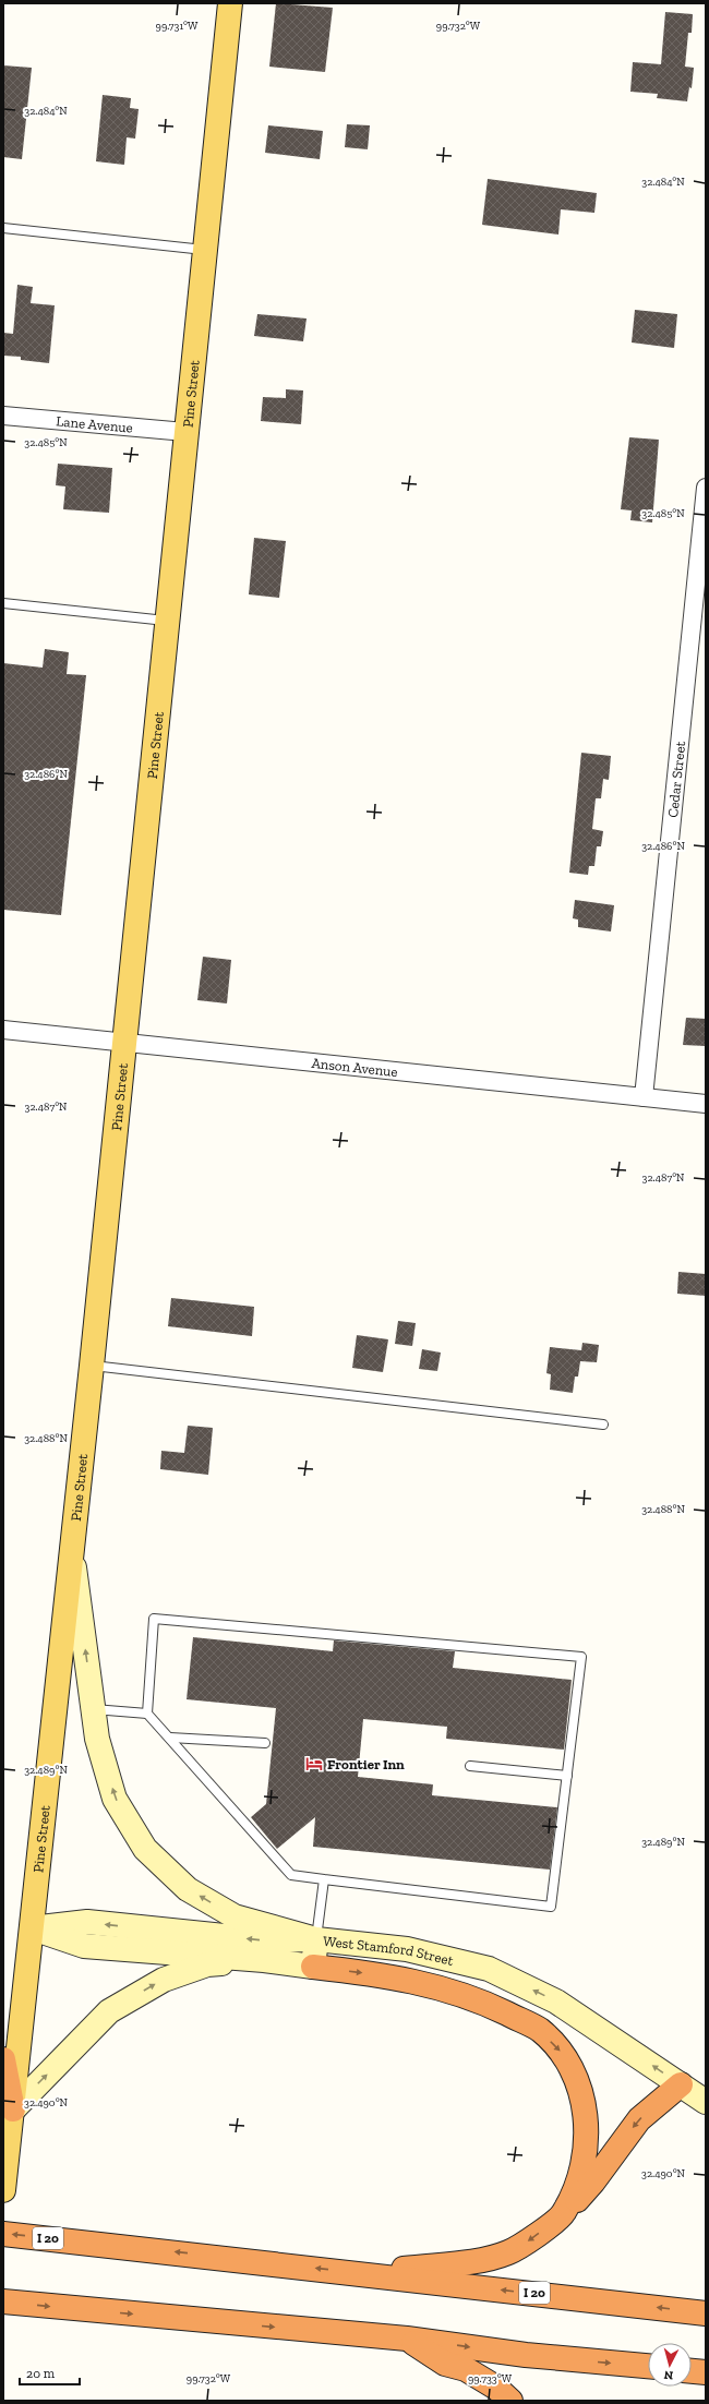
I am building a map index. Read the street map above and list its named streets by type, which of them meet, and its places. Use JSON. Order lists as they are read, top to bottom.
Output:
{
  "streets": {
    "highway": ["I 20"],
    "main road": ["Pine Street", "West Stamford Street"],
    "street": ["Lane Avenue", "Cedar Street", "Anson Avenue"]
  },
  "crossings": [
    ["Pine Street", "Lane Avenue"],
    ["Pine Street", "Anson Avenue"],
    ["Pine Street", "West Stamford Street"],
    ["Cedar Street", "Anson Avenue"]
  ],
  "places": {
    "hotel": ["Frontier Inn"]
  },
  "scale_bar": "20 m",
  "north": "bottom",
  "coordinates": [
    "99.731°W",
    "99.732°W",
    "32.484°N",
    "32.485°N",
    "32.486°N",
    "32.487°N",
    "32.488°N",
    "32.489°N",
    "32.490°N",
    "99.733°W"
  ]
}
